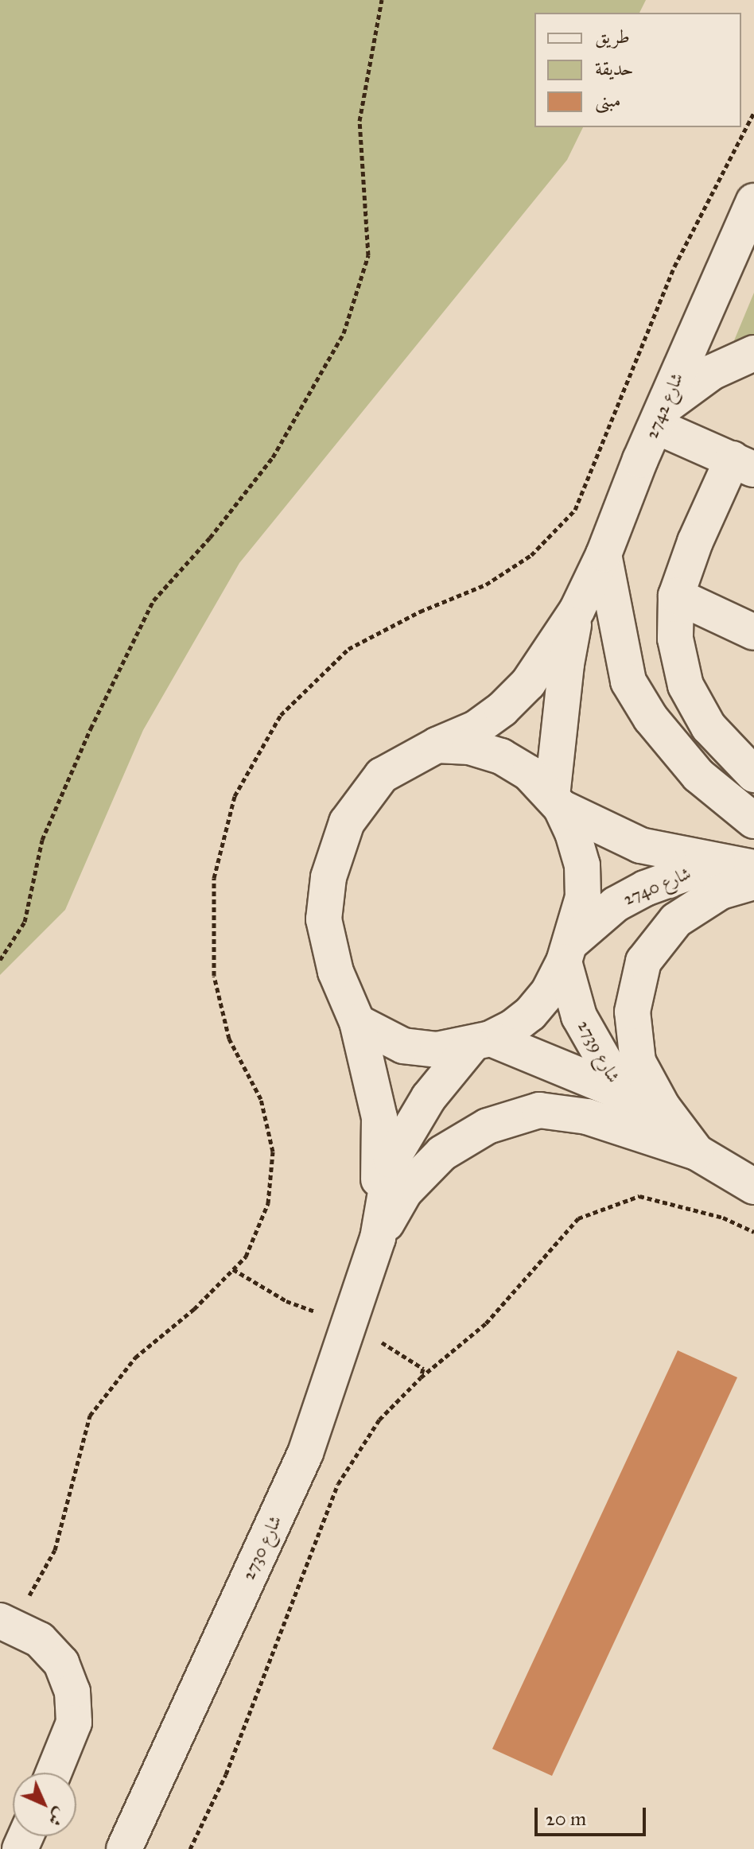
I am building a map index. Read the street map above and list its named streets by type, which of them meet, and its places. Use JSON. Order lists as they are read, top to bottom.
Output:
{
  "streets": {
    "street": [
      "شارع 2742",
      "شارع 2740",
      "شارع 2739",
      "شارع 2730"
    ]
  },
  "crossings": [
    ["شارع 2742", "شارع 2740"],
    ["شارع 2742", "شارع 2730"],
    ["شارع 2740", "شارع 2739"],
    ["شارع 2739", "شارع 2730"]
  ],
  "legend": ["طريق", "حديقة", "مبنى"],
  "scale_bar": "20 m",
  "north": "bottom right"
}
